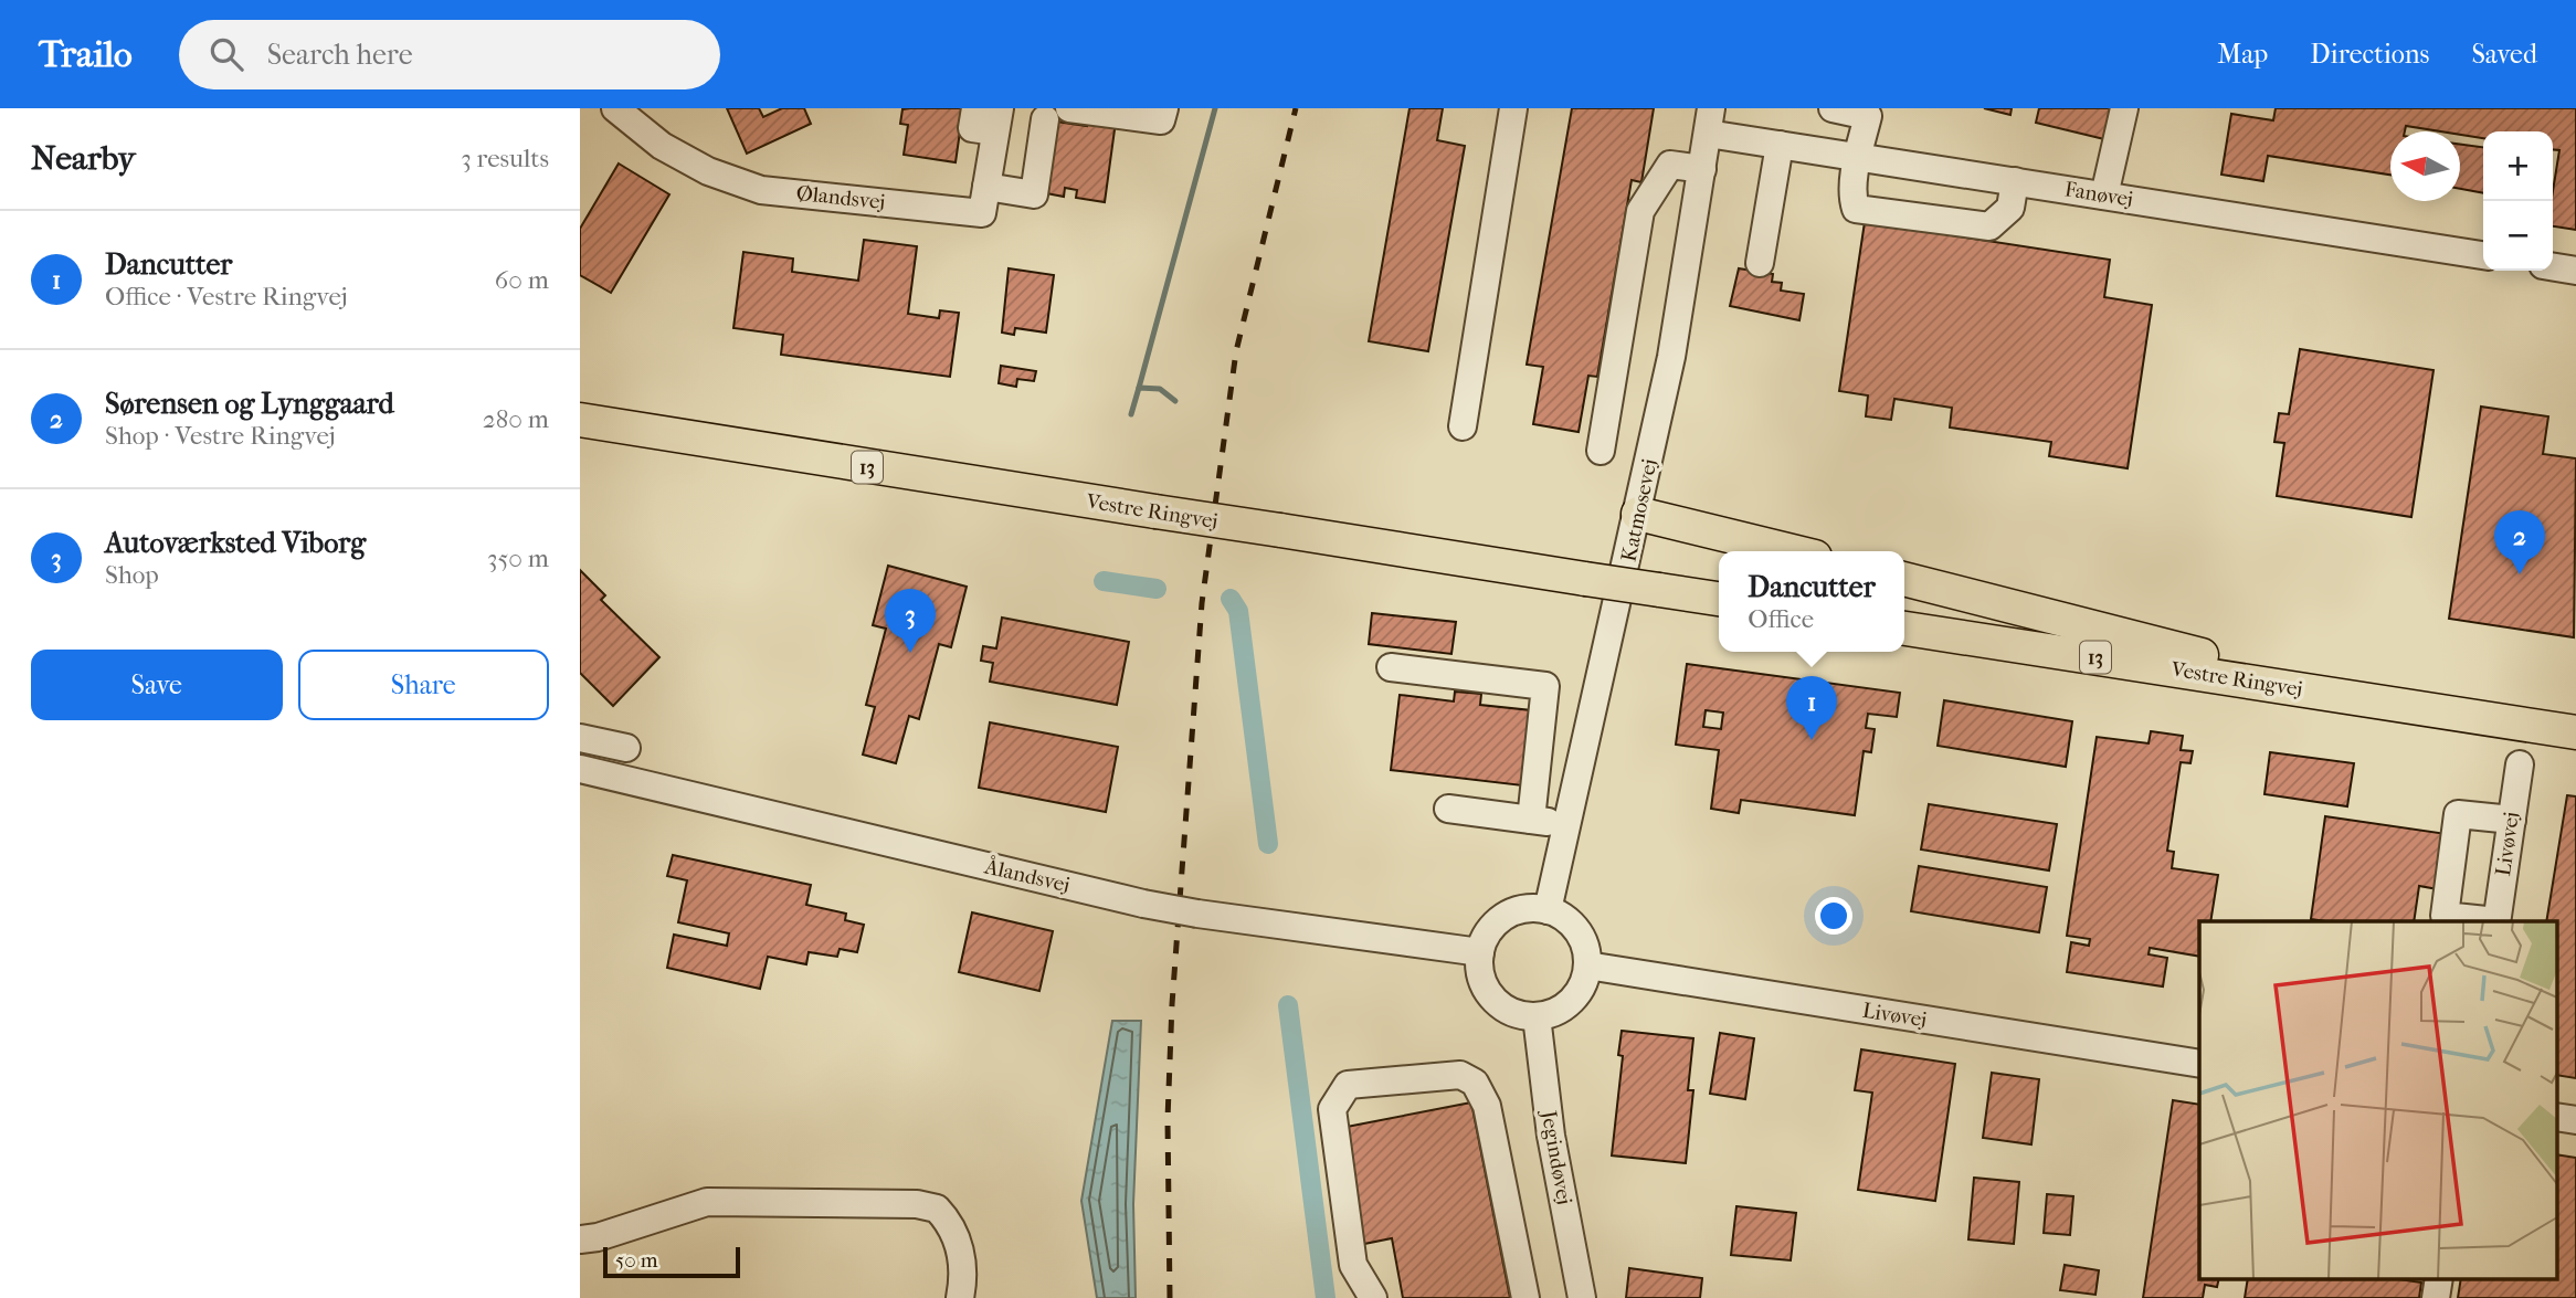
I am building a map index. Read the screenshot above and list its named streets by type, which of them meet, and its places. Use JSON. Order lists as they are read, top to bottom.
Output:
{
  "streets": {
    "main road": ["13", "Vestre Ringvej"],
    "street": [
      "Fanøvej",
      "Ølandsvej",
      "Katmosevej",
      "Livøvej",
      "Ålandsvej",
      "Jegindøvej"
    ]
  },
  "crossings": [
    ["Fanøvej", "Katmosevej"],
    ["Katmosevej", "Livøvej"],
    ["Katmosevej", "Ålandsvej"],
    ["Katmosevej", "Jegindøvej"],
    ["Livøvej", "Ålandsvej"],
    ["Livøvej", "Jegindøvej"],
    ["Ålandsvej", "Jegindøvej"]
  ],
  "scale_bar": "50 m",
  "north": "left",
  "page": {
    "header": "Trailo",
    "search": "Search here",
    "nav": ["Map", "Directions", "Saved"],
    "heading": ["Nearby", "3 results"],
    "map_buttons": ["+", "−"],
    "list": [
      {
        "mark": "1",
        "name": "Dancutter",
        "note": "Office · Vestre Ringvej",
        "value": "60 m"
      },
      {
        "mark": "2",
        "name": "Sørensen og Lynggaard",
        "note": "Shop · Vestre Ringvej",
        "value": "280 m"
      },
      {
        "mark": "3",
        "name": "Autoværksted Viborg",
        "note": "Shop",
        "value": "350 m"
      }
    ],
    "pins": ["2", "3", "1"],
    "popup": ["Dancutter", "Office"],
    "buttons": ["Save", "Share"],
    "scale": "50 m"
  }
}
